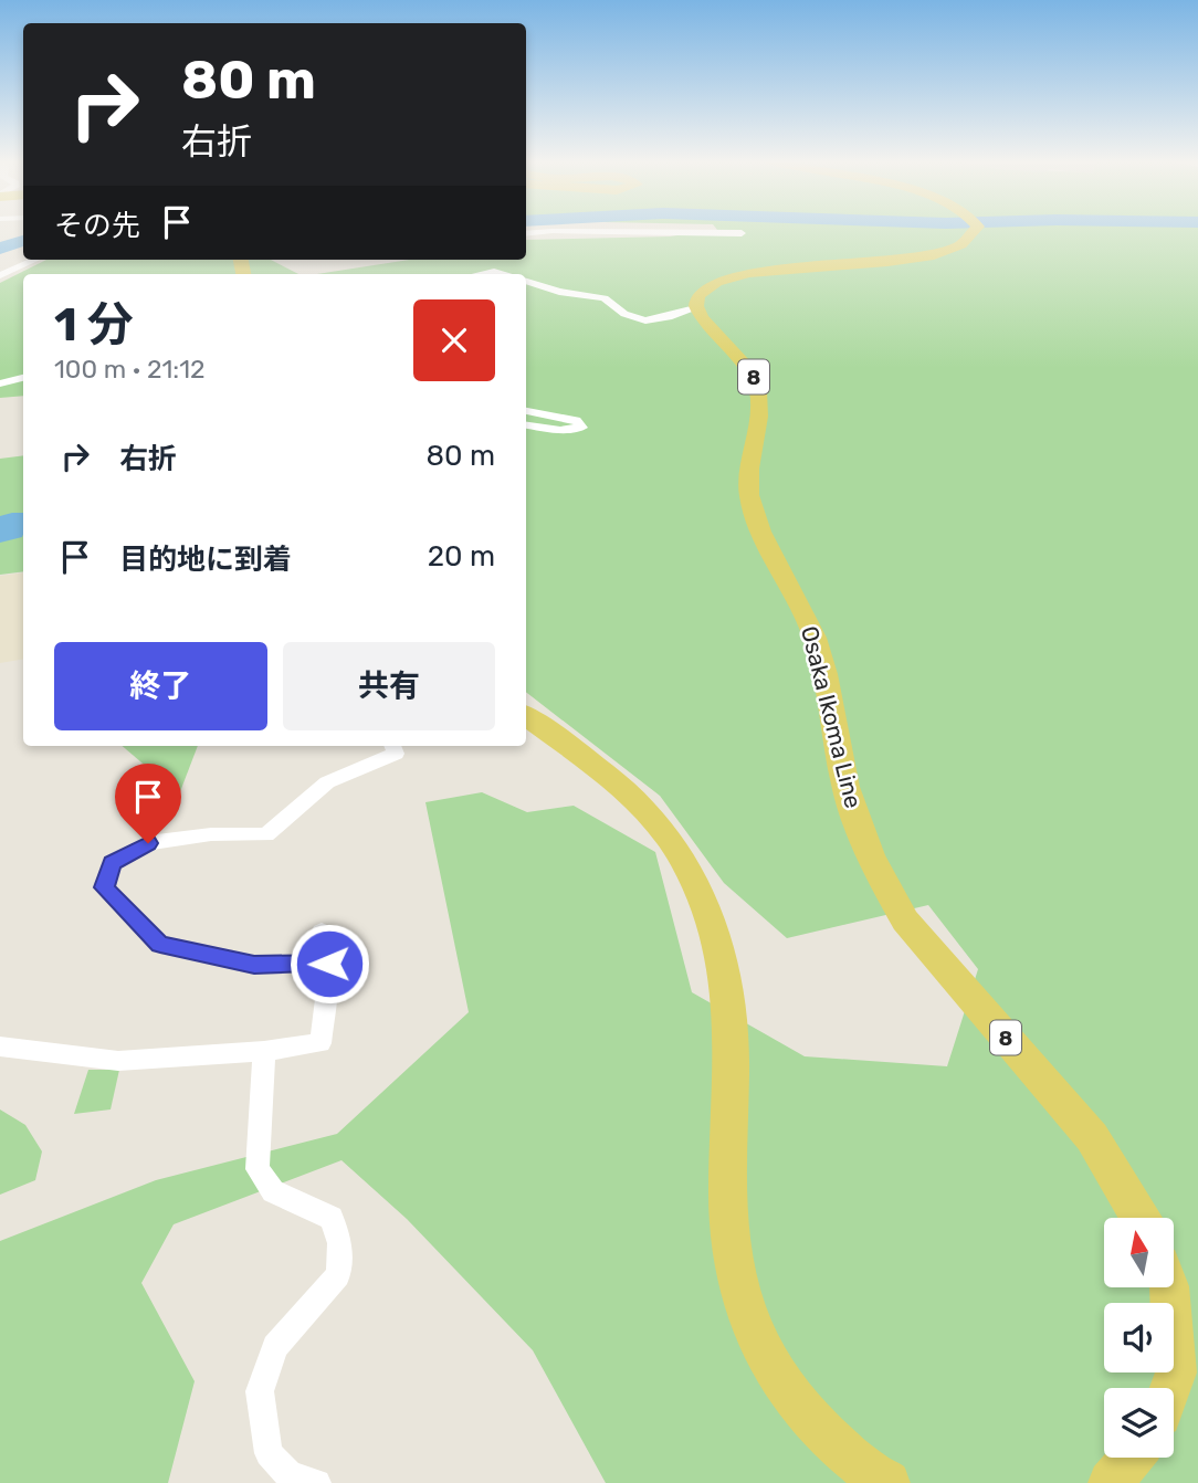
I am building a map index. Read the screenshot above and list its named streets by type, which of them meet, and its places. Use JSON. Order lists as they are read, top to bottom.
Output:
{
  "streets": {
    "main road": ["8", "Osaka Ikoma Line"]
  },
  "north": "top",
  "page": {
    "turn": ["80 m", "右折"],
    "then": "その先",
    "heading": ["1 分", "100 m · 21:12"],
    "list": [
      {
        "name": "右折",
        "value": "80 m"
      },
      {
        "name": "目的地に到着",
        "value": "20 m"
      }
    ],
    "buttons": ["終了", "共有"]
  }
}
